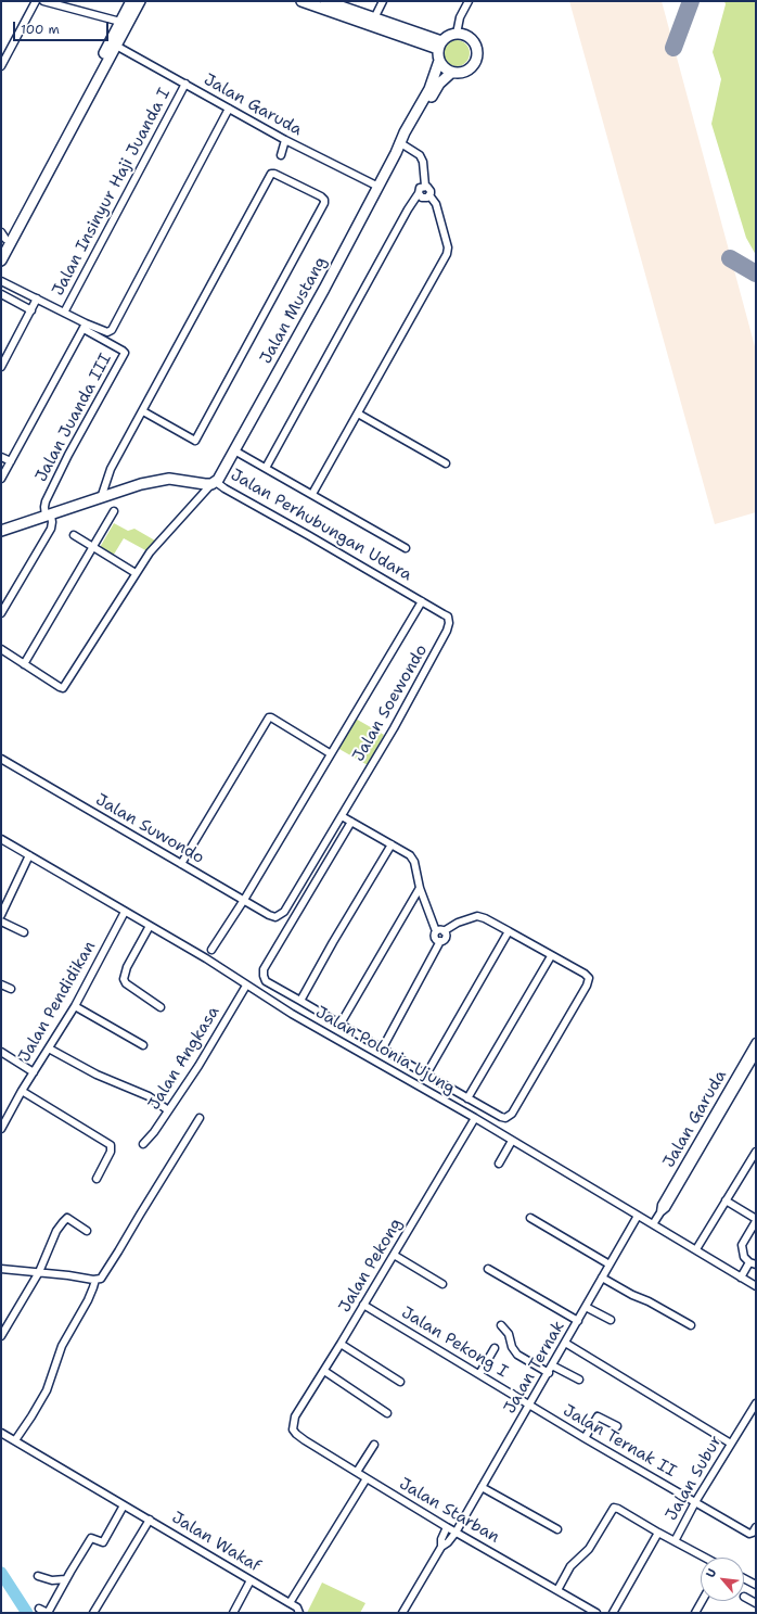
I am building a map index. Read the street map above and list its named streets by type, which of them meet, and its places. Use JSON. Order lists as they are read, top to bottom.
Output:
{
  "streets": {
    "main road": ["Jalan Mustang", "Jalan Perhubungan Udara"],
    "street": [
      "Jalan Garuda",
      "Jalan Insinyur Haji Juanda I",
      "Jalan Juanda III",
      "Jalan Soewondo",
      "Jalan Suwondo",
      "Jalan Pendidikan",
      "Jalan Polonia Ujung",
      "Jalan Angkasa",
      "Jalan Pekong",
      "Jalan Pekong I",
      "Jalan Ternak",
      "Jalan Ternak II",
      "Jalan Subur",
      "Jalan Starban",
      "Jalan Wakaf"
    ]
  },
  "crossings": [
    ["Jalan Garuda", "Jalan Insinyur Haji Juanda I"],
    ["Jalan Garuda", "Jalan Mustang"],
    ["Jalan Garuda", "Jalan Polonia Ujung"],
    ["Jalan Mustang", "Jalan Perhubungan Udara"],
    ["Jalan Juanda III", "Jalan Perhubungan Udara"],
    ["Jalan Perhubungan Udara", "Jalan Soewondo"],
    ["Jalan Soewondo", "Jalan Suwondo"],
    ["Jalan Pendidikan", "Jalan Polonia Ujung"],
    ["Jalan Polonia Ujung", "Jalan Angkasa"],
    ["Jalan Polonia Ujung", "Jalan Pekong"],
    ["Jalan Polonia Ujung", "Jalan Ternak"],
    ["Jalan Pekong", "Jalan Pekong I"],
    ["Jalan Pekong", "Jalan Starban"],
    ["Jalan Pekong I", "Jalan Ternak"],
    ["Jalan Pekong I", "Jalan Ternak II"],
    ["Jalan Ternak", "Jalan Ternak II"],
    ["Jalan Ternak", "Jalan Starban"],
    ["Jalan Ternak II", "Jalan Subur"]
  ],
  "scale_bar": "100 m",
  "north": "top left"
}
